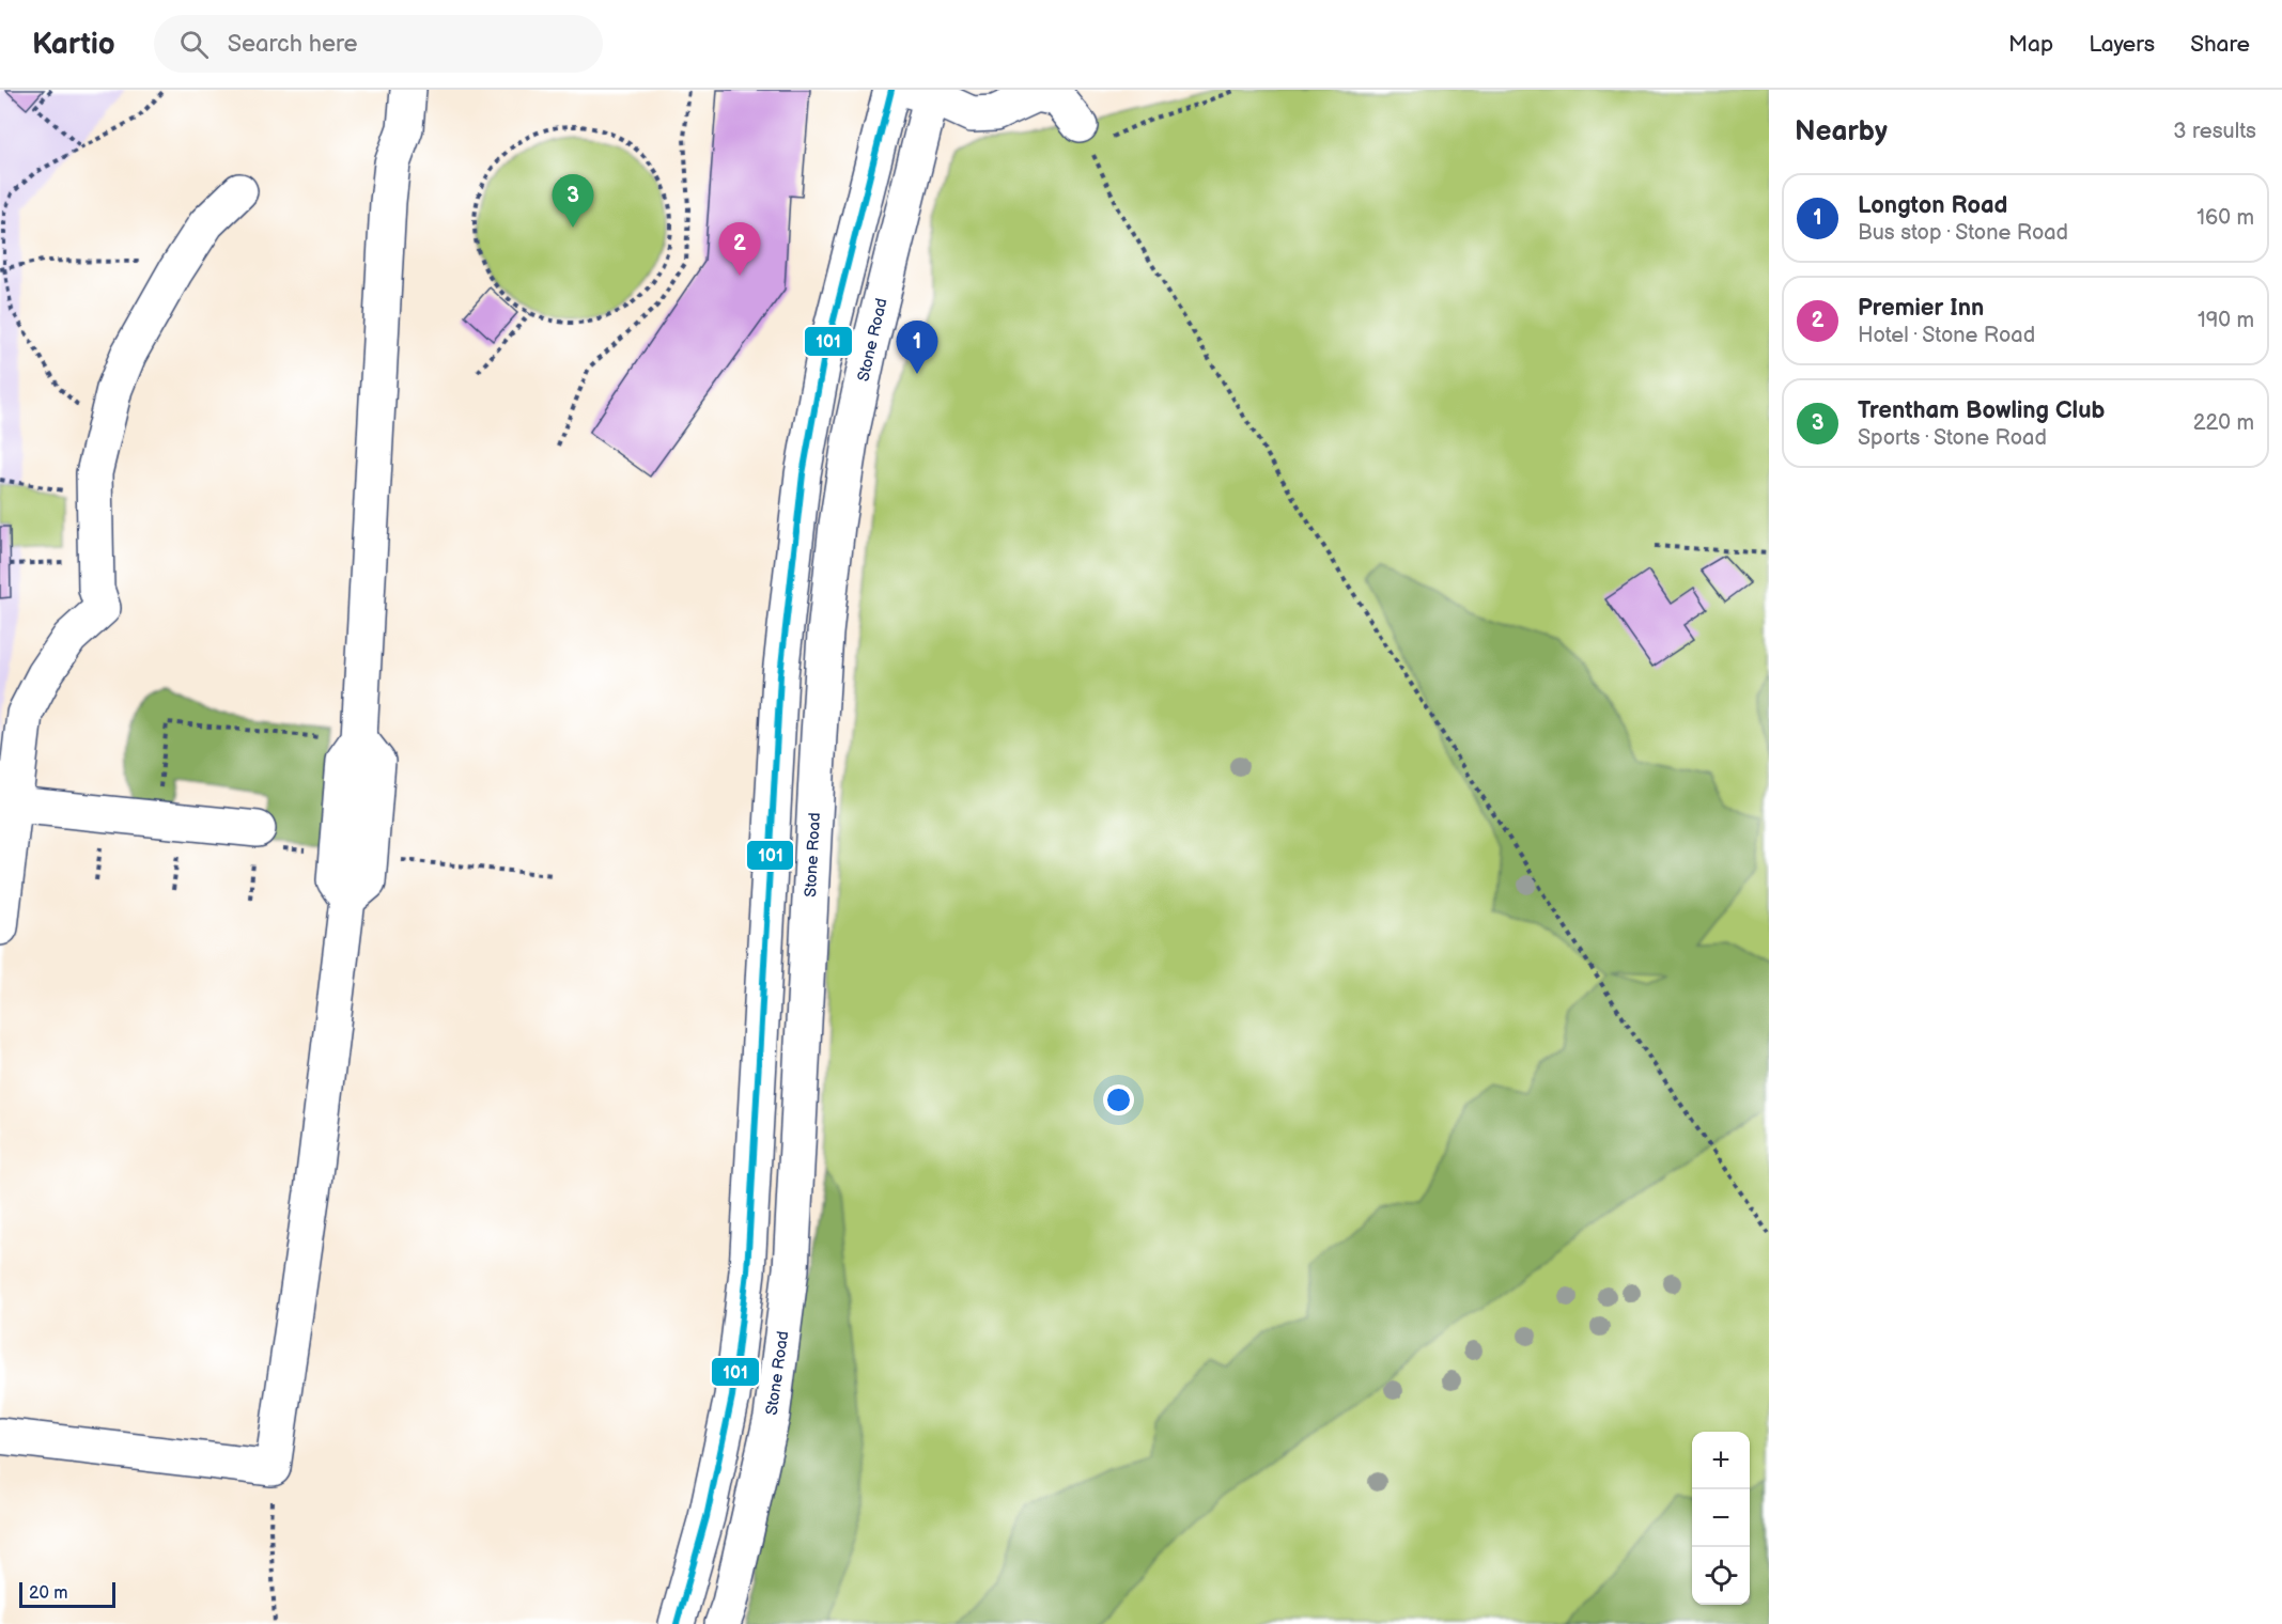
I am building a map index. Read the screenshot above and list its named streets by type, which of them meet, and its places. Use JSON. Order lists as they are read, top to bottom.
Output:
{
  "streets": {
    "main road": ["Stone Road"]
  },
  "lines": ["transit line 101"],
  "scale_bar": "20 m",
  "page": {
    "header": "Kartio",
    "search": "Search here",
    "nav": ["Map", "Layers", "Share"],
    "heading": ["Nearby", "3 results"],
    "list": [
      {
        "mark": "1",
        "name": "Longton Road",
        "note": "Bus stop · Stone Road",
        "value": "160 m"
      },
      {
        "mark": "2",
        "name": "Premier Inn",
        "note": "Hotel · Stone Road",
        "value": "190 m"
      },
      {
        "mark": "3",
        "name": "Trentham Bowling Club",
        "note": "Sports · Stone Road",
        "value": "220 m"
      }
    ],
    "pins": ["3", "2", "1"],
    "map_buttons": ["+", "−"],
    "scale": "20 m"
  }
}
